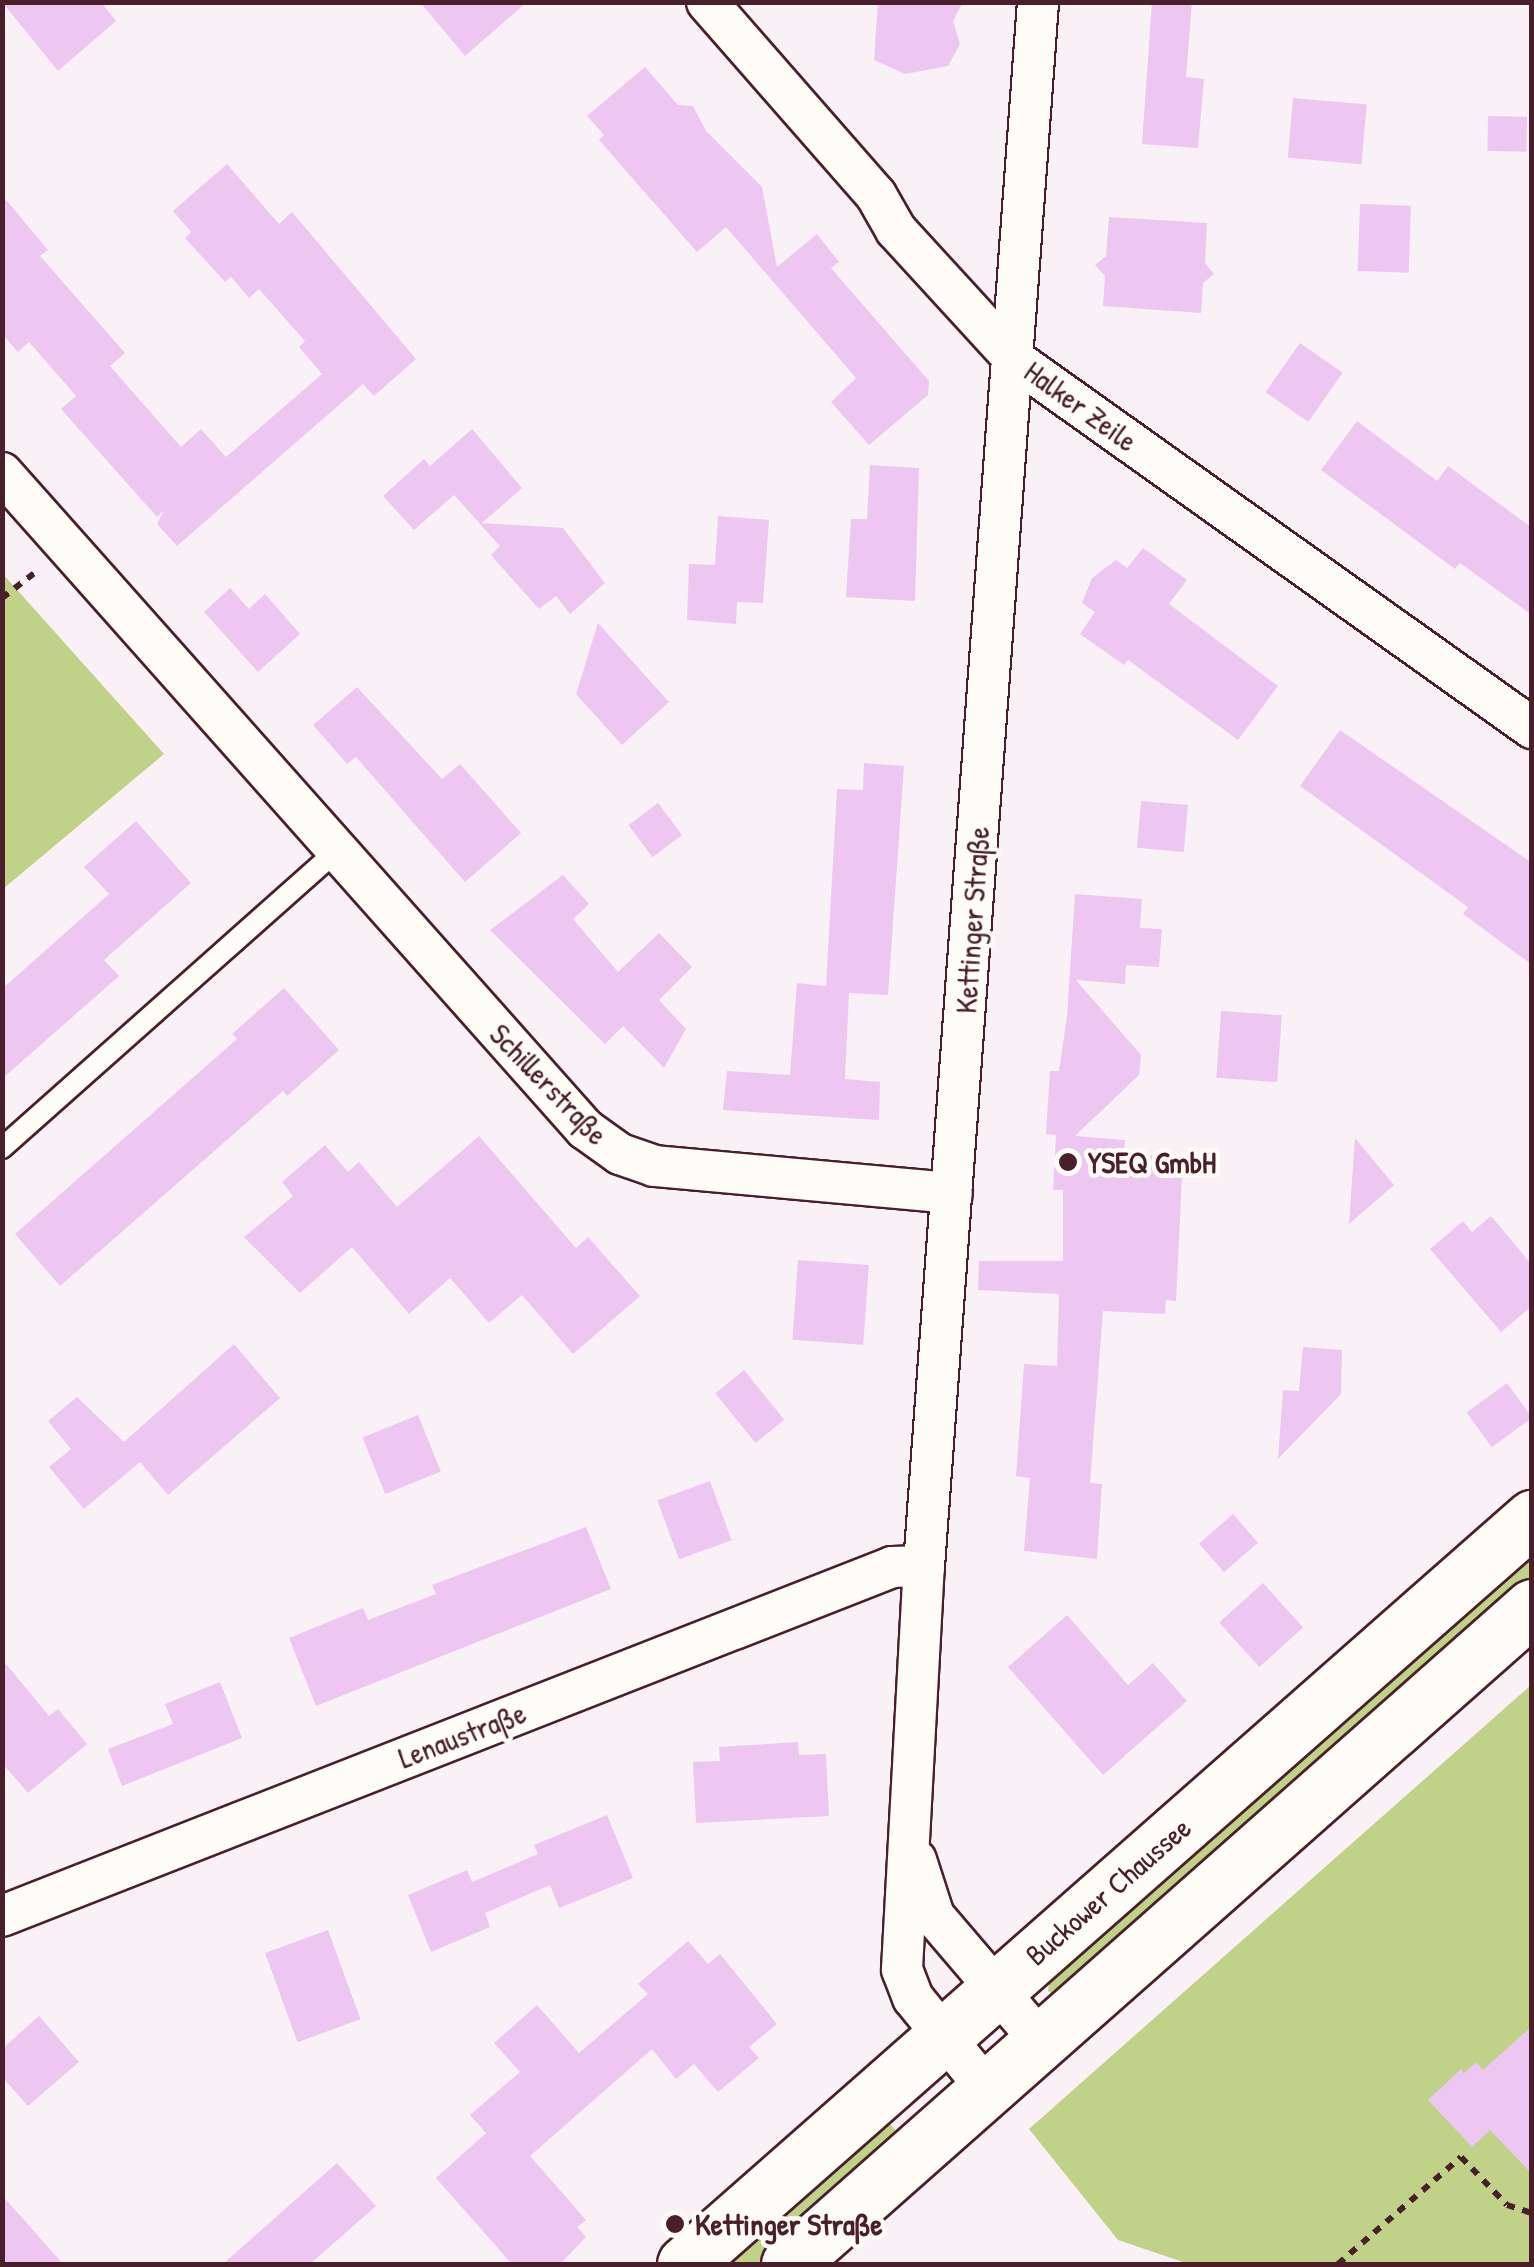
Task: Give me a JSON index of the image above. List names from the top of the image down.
{
  "streets": {
    "main road": ["Buckower Chaussee"],
    "street": [
      "Halker Zeile",
      "Kettinger Straße",
      "Schillerstraße",
      "Lenaustraße"
    ]
  },
  "crossings": [
    ["Halker Zeile", "Kettinger Straße"],
    ["Kettinger Straße", "Schillerstraße"],
    ["Kettinger Straße", "Lenaustraße"],
    ["Kettinger Straße", "Buckower Chaussee"]
  ],
  "places": ["YSEQ GmbH", "Kettinger Straße"]
}
